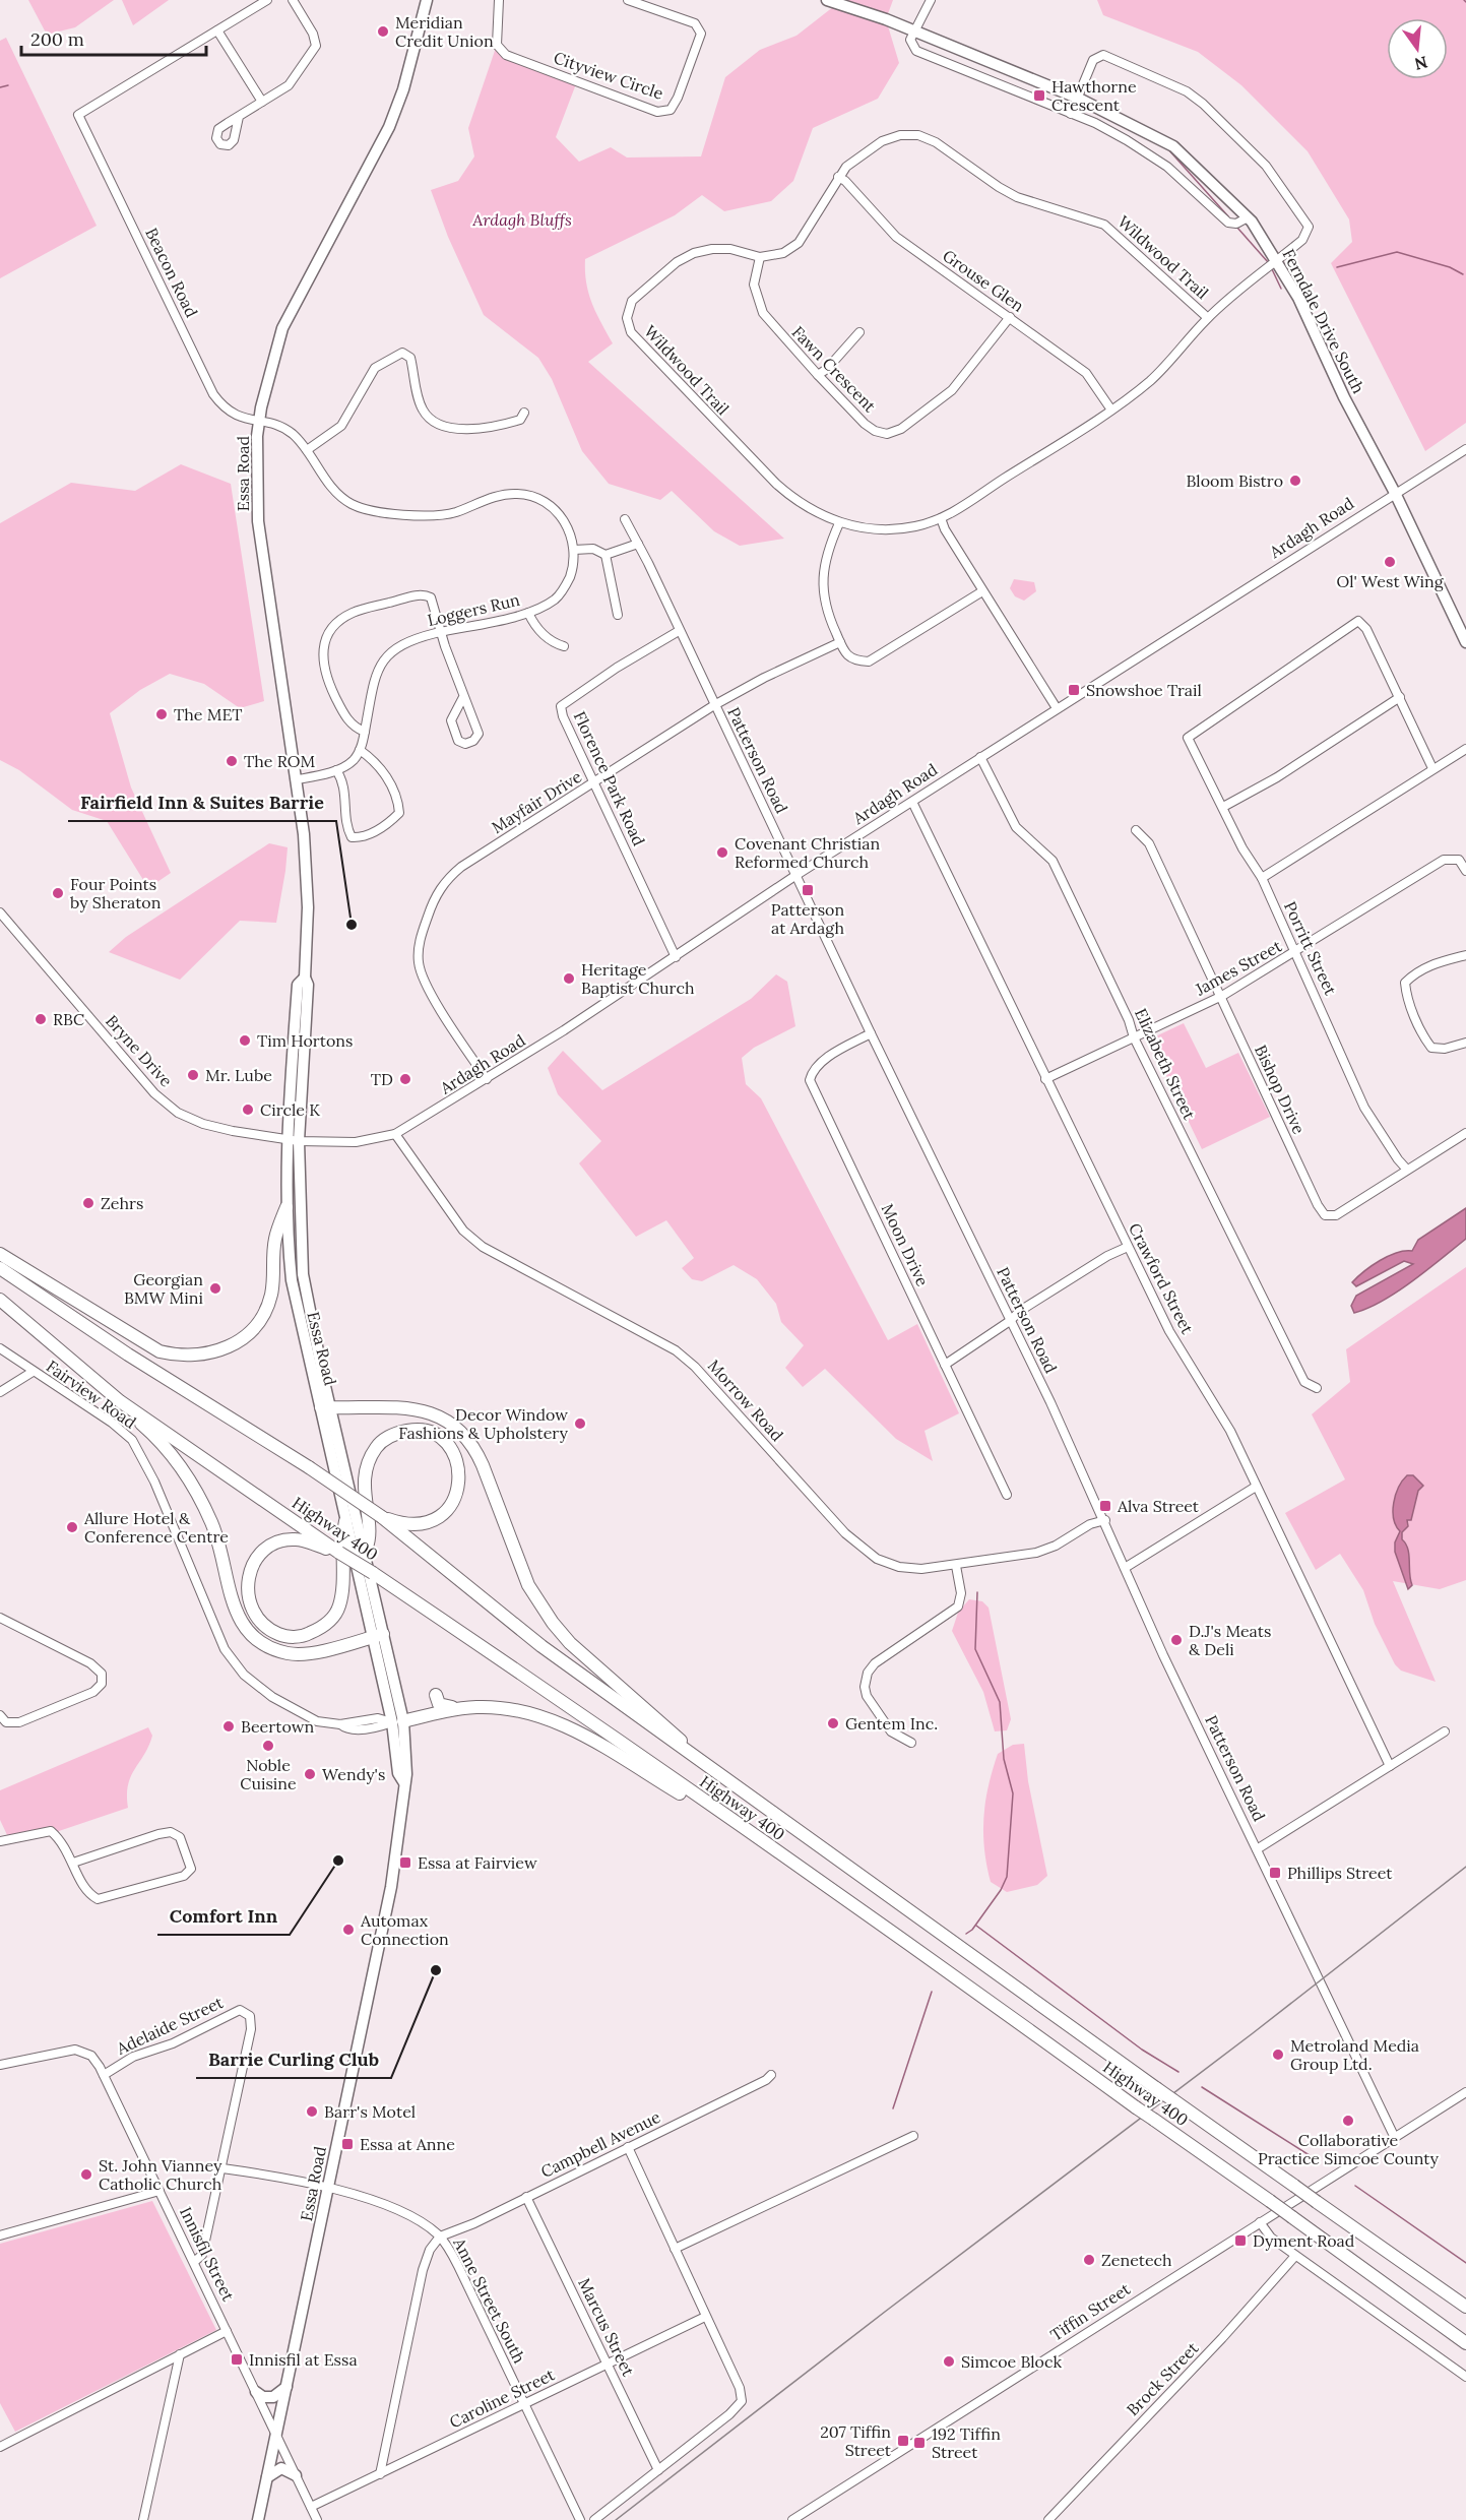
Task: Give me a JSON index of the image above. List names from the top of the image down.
{
  "streets": {
    "highway": ["Highway 400"],
    "main road": ["Ferndale Drive South", "Essa Road"],
    "street": [
      "Cityview Circle",
      "Wildwood Trail",
      "Beacon Road",
      "Grouse Glen",
      "Fawn Crescent",
      "Ardagh Road",
      "Loggers Run",
      "Patterson Road",
      "Florence Park Road",
      "Mayfair Drive",
      "Porritt Street",
      "James Street",
      "Bryne Drive",
      "Elizabeth Street",
      "Bishop Drive",
      "Moon Drive",
      "Crawford Street",
      "Fairview Road",
      "Morrow Road",
      "Adelaide Street",
      "Campbell Avenue",
      "Innisfil Street",
      "Anne Street South",
      "Tiffin Street",
      "Marcus Street",
      "Brock Street",
      "Caroline Street"
    ]
  },
  "crossings": [
    ["Wildwood Trail", "Grouse Glen"],
    ["Wildwood Trail", "Ferndale Drive South"],
    ["Wildwood Trail", "Fawn Crescent"],
    ["Beacon Road", "Essa Road"],
    ["Beacon Road", "Loggers Run"],
    ["Grouse Glen", "Fawn Crescent"],
    ["Ferndale Drive South", "Ardagh Road"],
    ["Essa Road", "Ardagh Road"],
    ["Essa Road", "Loggers Run"],
    ["Essa Road", "Bryne Drive"],
    ["Essa Road", "Fairview Road"],
    ["Essa Road", "Innisfil Street"],
    ["Essa Road", "Anne Street South"],
    ["Ardagh Road", "Patterson Road"],
    ["Ardagh Road", "Florence Park Road"],
    ["Ardagh Road", "Mayfair Drive"],
    ["Ardagh Road", "Bryne Drive"],
    ["Ardagh Road", "Elizabeth Street"],
    ["Ardagh Road", "Crawford Street"],
    ["Ardagh Road", "Morrow Road"],
    ["Patterson Road", "Florence Park Road"],
    ["Patterson Road", "Mayfair Drive"],
    ["Patterson Road", "Moon Drive"],
    ["Patterson Road", "Morrow Road"],
    ["Patterson Road", "Tiffin Street"],
    ["Florence Park Road", "Mayfair Drive"],
    ["Porritt Street", "James Street"],
    ["Porritt Street", "Bishop Drive"],
    ["James Street", "Elizabeth Street"],
    ["James Street", "Bishop Drive"],
    ["James Street", "Crawford Street"],
    ["Adelaide Street", "Innisfil Street"],
    ["Adelaide Street", "Anne Street South"],
    ["Campbell Avenue", "Anne Street South"],
    ["Campbell Avenue", "Marcus Street"],
    ["Innisfil Street", "Caroline Street"],
    ["Anne Street South", "Caroline Street"],
    ["Marcus Street", "Caroline Street"]
  ],
  "parks": ["Ardagh Bluffs"],
  "places": {
    "other": [
      "Meridian Credit Union",
      "Bloom Bistro",
      "Ol' West Wing",
      "The MET",
      "The ROM",
      "Covenant Christian Reformed Church",
      "Four Points by Sheraton",
      "Fairfield Inn & Suites Barrie",
      "Heritage Baptist Church",
      "RBC",
      "Tim Hortons",
      "Mr. Lube",
      "TD",
      "Circle K",
      "Zehrs",
      "Georgian BMW Mini",
      "Decor Window Fashions & Upholstery",
      "Allure Hotel & Conference Centre",
      "D.J's Meats & Deli",
      "Gentem Inc.",
      "Beertown",
      "Noble Cuisine",
      "Wendy's",
      "Comfort Inn",
      "Automax Connection",
      "Barrie Curling Club",
      "Metroland Media Group Ltd.",
      "Barr's Motel",
      "Collaborative Practice Simcoe County",
      "St. John Vianney Catholic Church",
      "Zenetech",
      "Simcoe Block"
    ],
    "transit": [
      "Hawthorne Crescent",
      "Snowshoe Trail",
      "Patterson at Ardagh",
      "Alva Street",
      "Essa at Fairview",
      "Phillips Street",
      "Essa at Anne",
      "Dyment Road",
      "Innisfil at Essa",
      "207 Tiffin Street",
      "192 Tiffin Street"
    ]
  },
  "scale_bar": "200 m",
  "north": "bottom"
}
